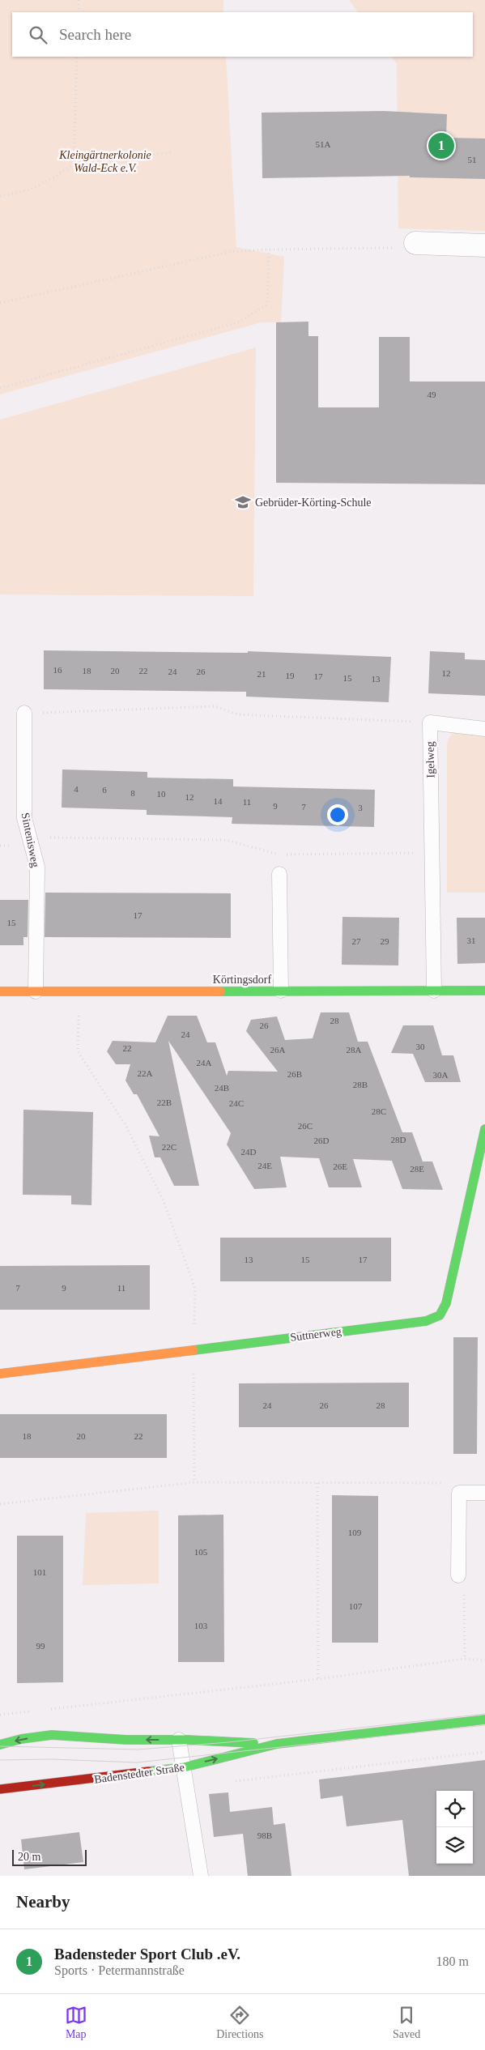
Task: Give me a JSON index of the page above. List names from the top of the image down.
{
  "streets": {
    "street": ["Körtingsdorf", "Suttnerweg", "Badenstedter Straße"],
    "lane": ["Igelweg", "Sintenisweg"]
  },
  "crossings": [
    ["Igelweg", "Körtingsdorf"],
    ["Sintenisweg", "Körtingsdorf"]
  ],
  "parks": ["Kleingärtnerkolonie Wald-Eck e.V."],
  "places": {
    "school or university": ["Gebrüder-Körting-Schule"]
  },
  "house_numbers": [
    "51A",
    "51",
    "49",
    "16",
    "18",
    "20",
    "22",
    "24",
    "26",
    "12",
    "21",
    "19",
    "17",
    "15",
    "13",
    "4",
    "6",
    "8",
    "10",
    "12",
    "14",
    "11",
    "9",
    "7",
    "3",
    "17",
    "15",
    "31",
    "27",
    "29",
    "28",
    "26",
    "24",
    "30",
    "22",
    "26A",
    "28A",
    "24A",
    "22A",
    "26B",
    "30A",
    "28B",
    "24B",
    "22B",
    "24C",
    "28C",
    "26C",
    "28D",
    "26D",
    "22C",
    "24D",
    "24E",
    "26E",
    "28E",
    "13",
    "15",
    "17",
    "7",
    "9",
    "11",
    "24",
    "26",
    "28",
    "18",
    "20",
    "22",
    "109",
    "105",
    "101",
    "107",
    "103",
    "99",
    "98B"
  ],
  "scale_bar": "20 m",
  "page": {
    "search": "Search here",
    "pins": "1",
    "scale": "20 m",
    "heading": "Nearby",
    "list": [
      {
        "mark": "1",
        "name": "Badensteder Sport Club .eV.",
        "note": "Sports · Petermannstraße",
        "value": "180 m"
      }
    ],
    "nav": ["Map", "Directions", "Saved"]
  }
}
